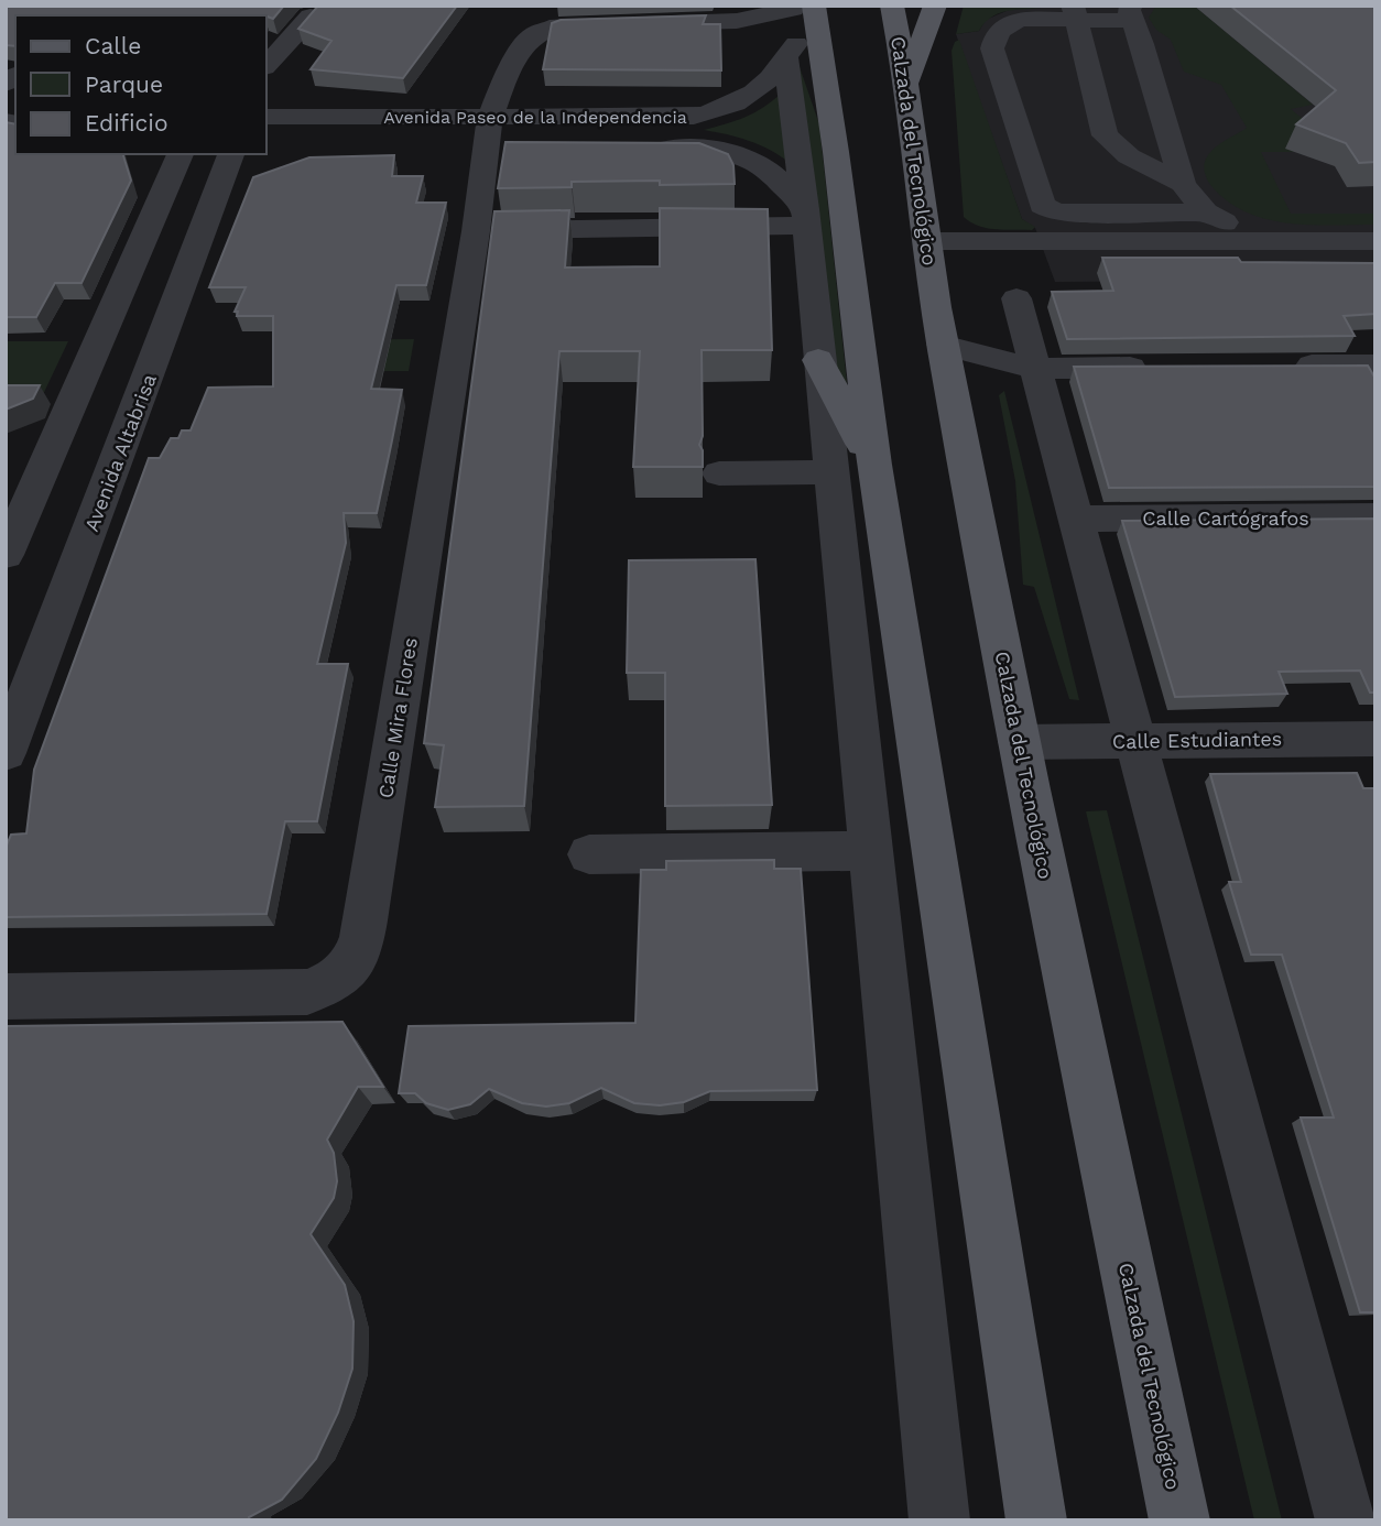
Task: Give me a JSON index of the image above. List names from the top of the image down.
{
  "streets": {
    "main road": ["Calzada del Tecnológico"],
    "street": [
      "Avenida Paseo de la Independencia",
      "Avenida Altabrisa",
      "Calle Cartógrafos",
      "Calle Mira Flores",
      "Calle Estudiantes"
    ]
  },
  "crossings": [
    ["Avenida Paseo de la Independencia", "Calle Mira Flores"],
    ["Calzada del Tecnológico", "Calle Estudiantes"]
  ],
  "legend": ["Calle", "Parque", "Edificio"]
}
